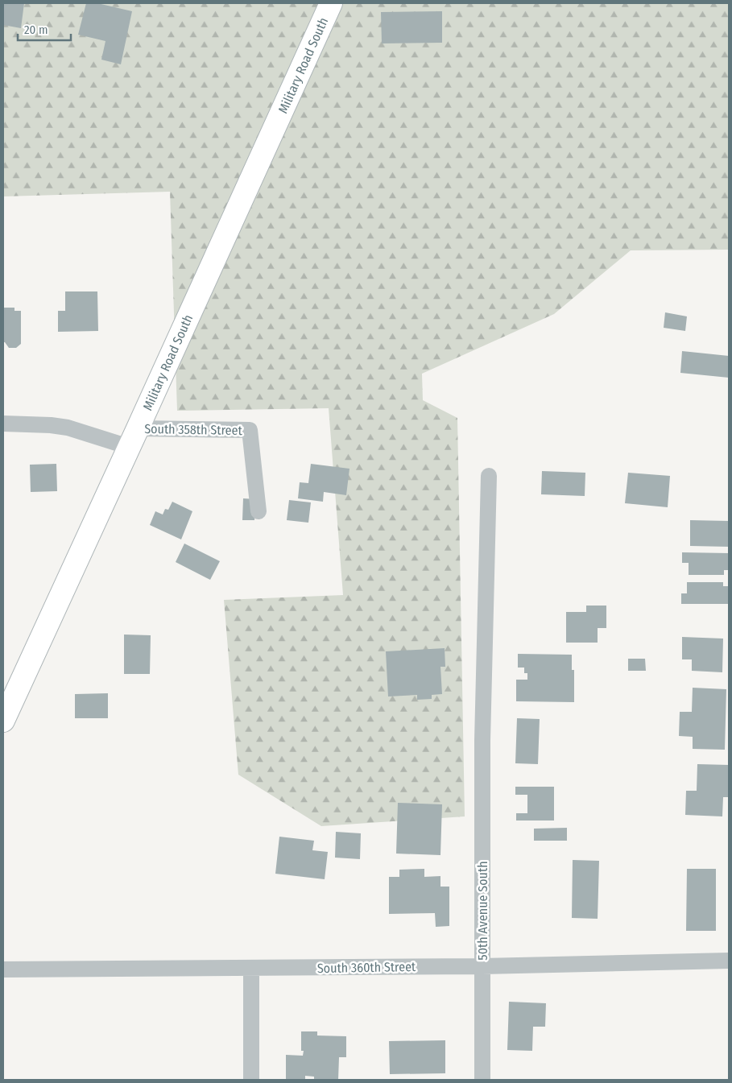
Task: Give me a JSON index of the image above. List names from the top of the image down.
{
  "streets": {
    "main road": ["Military Road South"],
    "street": ["South 358th Street", "50th Avenue South", "South 360th Street"]
  },
  "crossings": [
    ["Military Road South", "South 358th Street"],
    ["50th Avenue South", "South 360th Street"]
  ],
  "scale_bar": "20 m"
}
